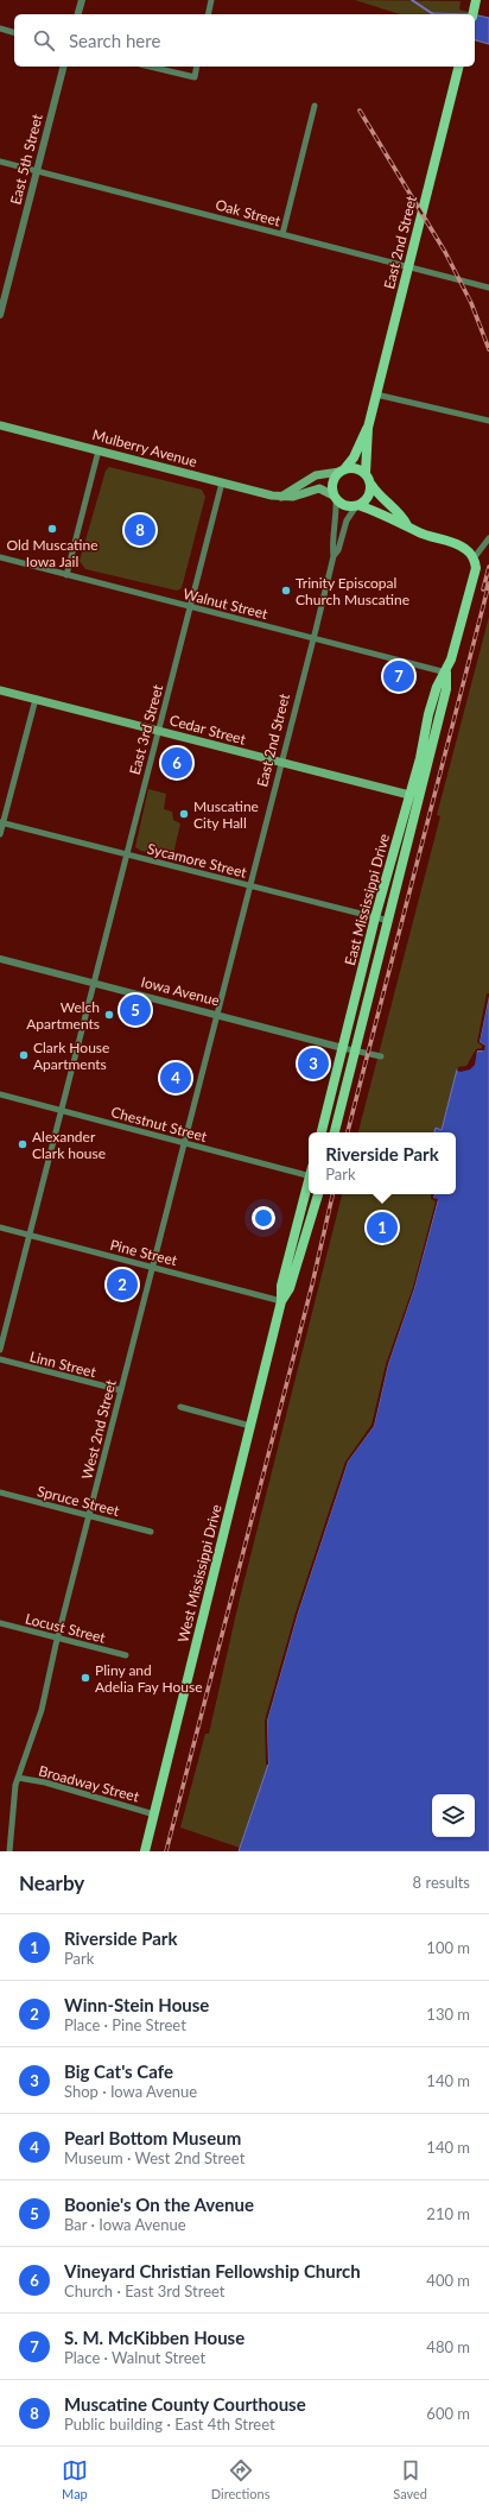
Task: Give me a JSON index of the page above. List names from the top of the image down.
{
  "streets": {
    "main road": [
      "East 2nd Street",
      "Mulberry Avenue",
      "Cedar Street",
      "East Mississippi Drive",
      "West Mississippi Drive"
    ],
    "street": [
      "East 5th Street",
      "Oak Street",
      "Walnut Street",
      "East 3rd Street",
      "Sycamore Street",
      "Iowa Avenue",
      "Chestnut Street",
      "Pine Street",
      "Linn Street",
      "West 2nd Street",
      "Spruce Street",
      "Locust Street",
      "Broadway Street"
    ]
  },
  "crossings": [
    ["East 5th Street", "Oak Street"],
    ["Oak Street", "East 2nd Street"],
    ["East 2nd Street", "Mulberry Avenue"],
    ["East 2nd Street", "Walnut Street"],
    ["East 2nd Street", "Cedar Street"],
    ["East 2nd Street", "Sycamore Street"],
    ["East 2nd Street", "Iowa Avenue"],
    ["East 2nd Street", "West 2nd Street"],
    ["Mulberry Avenue", "East 3rd Street"],
    ["Walnut Street", "East 3rd Street"],
    ["Walnut Street", "East Mississippi Drive"],
    ["East 3rd Street", "Cedar Street"],
    ["East 3rd Street", "Sycamore Street"],
    ["East 3rd Street", "Iowa Avenue"],
    ["East 3rd Street", "Chestnut Street"],
    ["East 3rd Street", "Pine Street"],
    ["Cedar Street", "East Mississippi Drive"],
    ["Sycamore Street", "East Mississippi Drive"],
    ["East Mississippi Drive", "Iowa Avenue"],
    ["Iowa Avenue", "West 2nd Street"],
    ["Chestnut Street", "West 2nd Street"],
    ["Pine Street", "West 2nd Street"],
    ["Pine Street", "West Mississippi Drive"],
    ["Linn Street", "West 2nd Street"],
    ["West 2nd Street", "Spruce Street"],
    ["West 2nd Street", "Locust Street"],
    ["West 2nd Street", "Broadway Street"],
    ["West Mississippi Drive", "Broadway Street"]
  ],
  "places": [
    "Old Muscatine Iowa Jail",
    "Trinity Episcopal Church Muscatine",
    "Muscatine City Hall",
    "Welch Apartments",
    "Clark House Apartments",
    "Alexander Clark house",
    "Pliny and Adelia Fay House"
  ],
  "page": {
    "search": "Search here",
    "pins": [
      "8",
      "7",
      "6",
      "5",
      "3",
      "4",
      "1",
      "2"
    ],
    "popup": ["Riverside Park", "Park"],
    "heading": ["Nearby", "8 results"],
    "list": [
      {
        "mark": "1",
        "name": "Riverside Park",
        "note": "Park",
        "value": "100 m"
      },
      {
        "mark": "2",
        "name": "Winn-Stein House",
        "note": "Place · Pine Street",
        "value": "130 m"
      },
      {
        "mark": "3",
        "name": "Big Cat's Cafe",
        "note": "Shop · Iowa Avenue",
        "value": "140 m"
      },
      {
        "mark": "4",
        "name": "Pearl Bottom Museum",
        "note": "Museum · West 2nd Street",
        "value": "140 m"
      },
      {
        "mark": "5",
        "name": "Boonie's On the Avenue",
        "note": "Bar · Iowa Avenue",
        "value": "210 m"
      },
      {
        "mark": "6",
        "name": "Vineyard Christian Fellowship Church",
        "note": "Church · East 3rd Street",
        "value": "400 m"
      },
      {
        "mark": "7",
        "name": "S. M. McKibben House",
        "note": "Place · Walnut Street",
        "value": "480 m"
      },
      {
        "mark": "8",
        "name": "Muscatine County Courthouse",
        "note": "Public building · East 4th Street",
        "value": "600 m"
      }
    ],
    "nav": ["Map", "Directions", "Saved"]
  }
}
